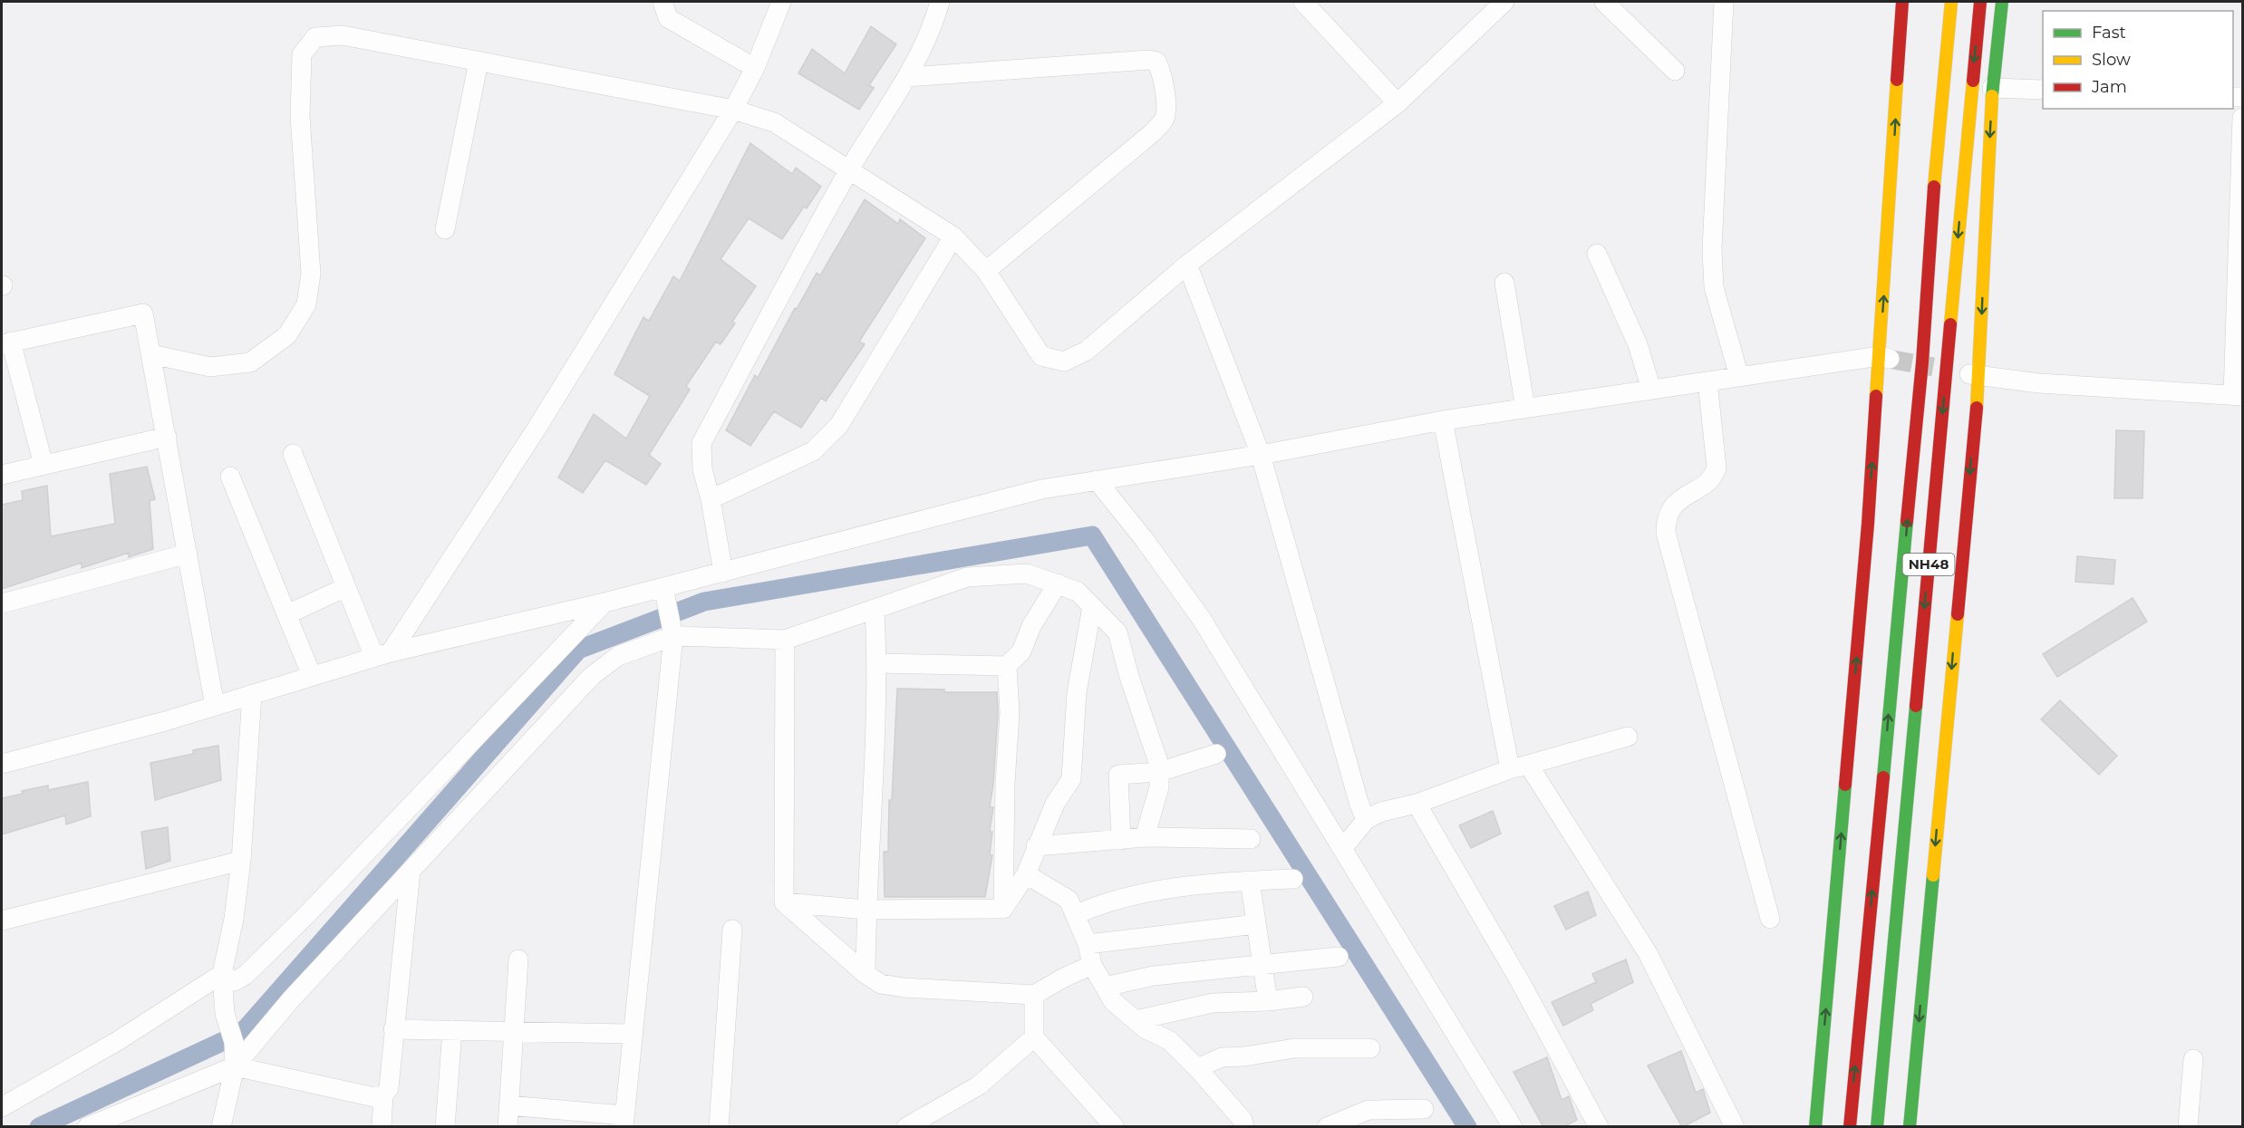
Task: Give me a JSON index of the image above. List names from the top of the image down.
{
  "streets": {
    "highway": ["NH48"]
  },
  "legend": ["Fast", "Slow", "Jam"]
}
